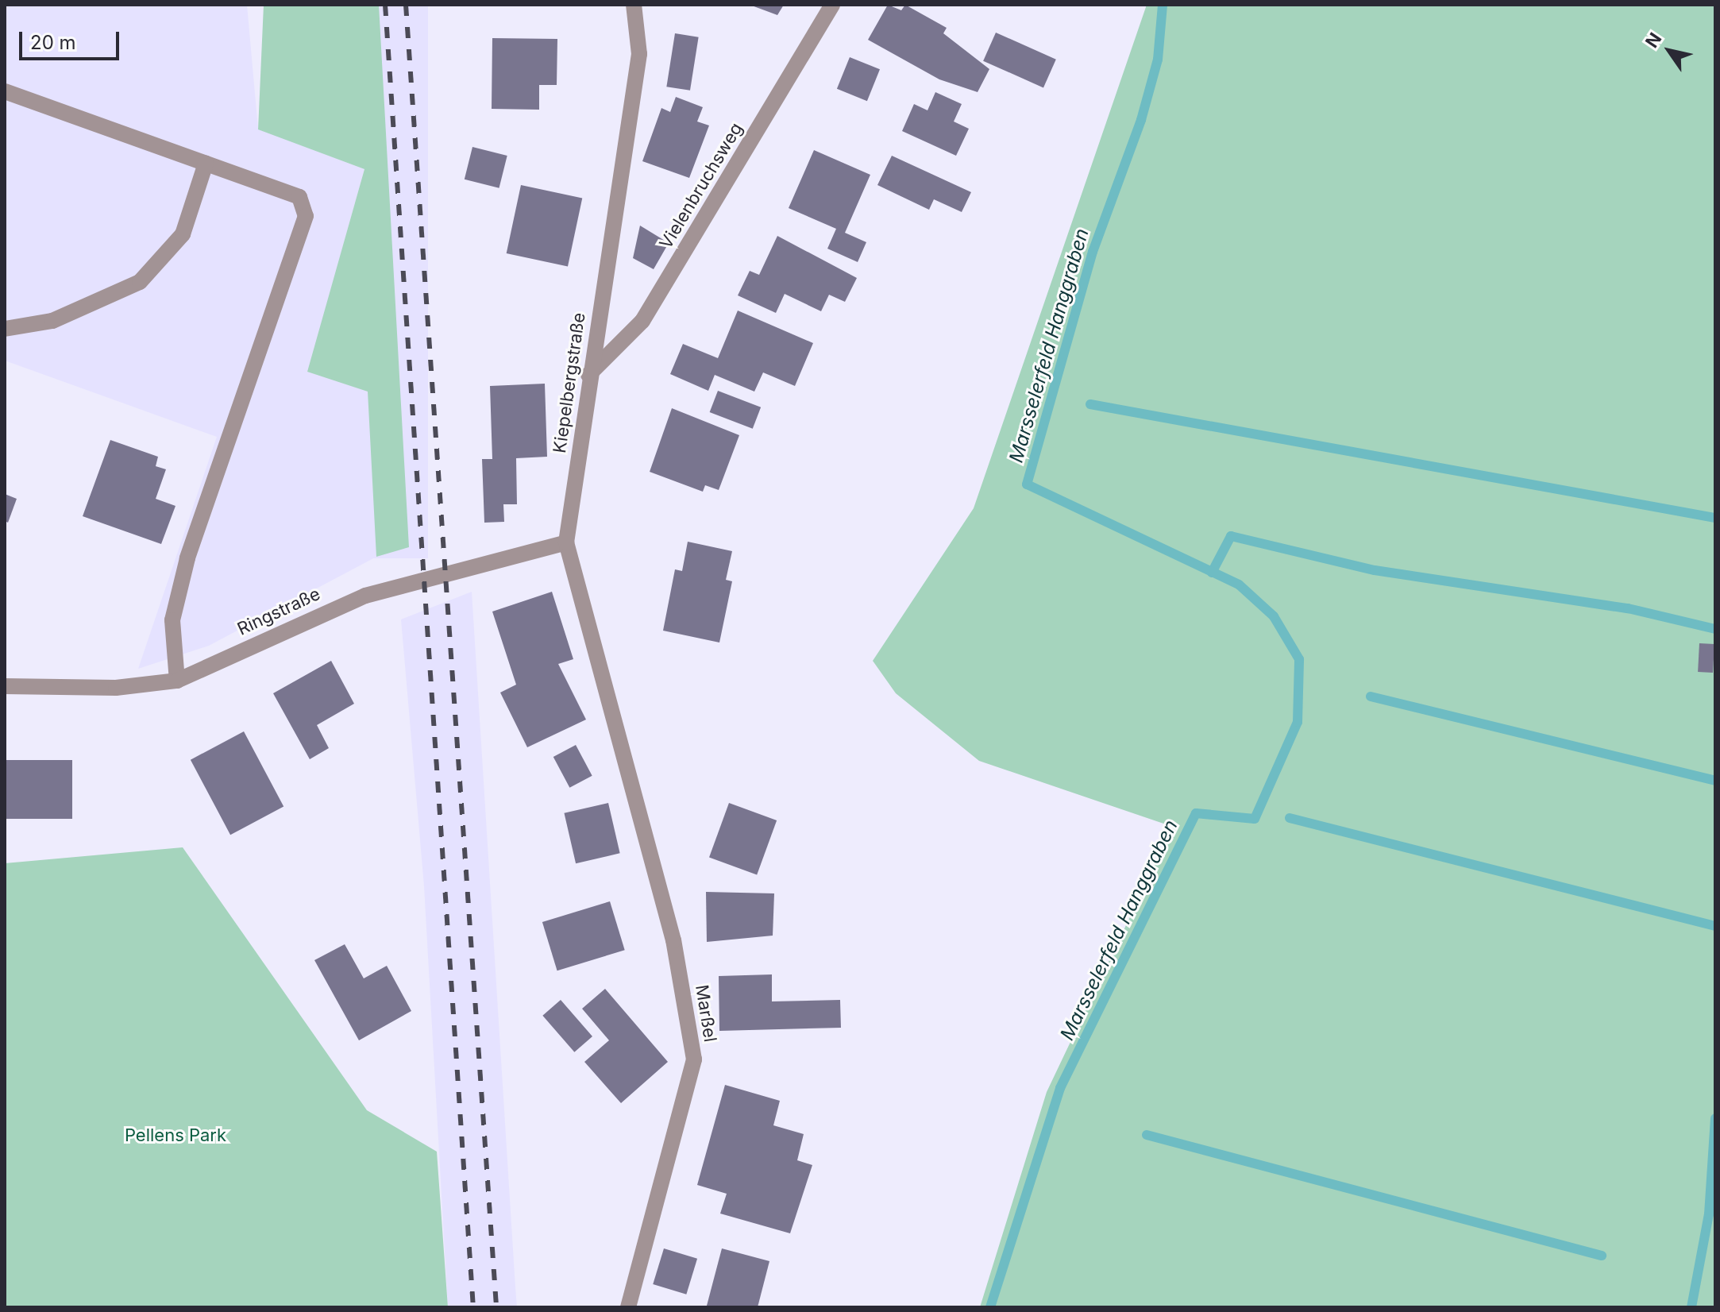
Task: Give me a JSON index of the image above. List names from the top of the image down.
{
  "streets": {
    "street": [
      "Vielenbruchsweg",
      "Kiepelbergstraße",
      "Ringstraße",
      "Marßel"
    ]
  },
  "crossings": [
    ["Vielenbruchsweg", "Kiepelbergstraße"],
    ["Kiepelbergstraße", "Ringstraße"],
    ["Kiepelbergstraße", "Marßel"]
  ],
  "water": ["Marsselerfeld Hanggraben"],
  "parks": ["Pellens Park"],
  "scale_bar": "20 m",
  "north": "top left"
}
